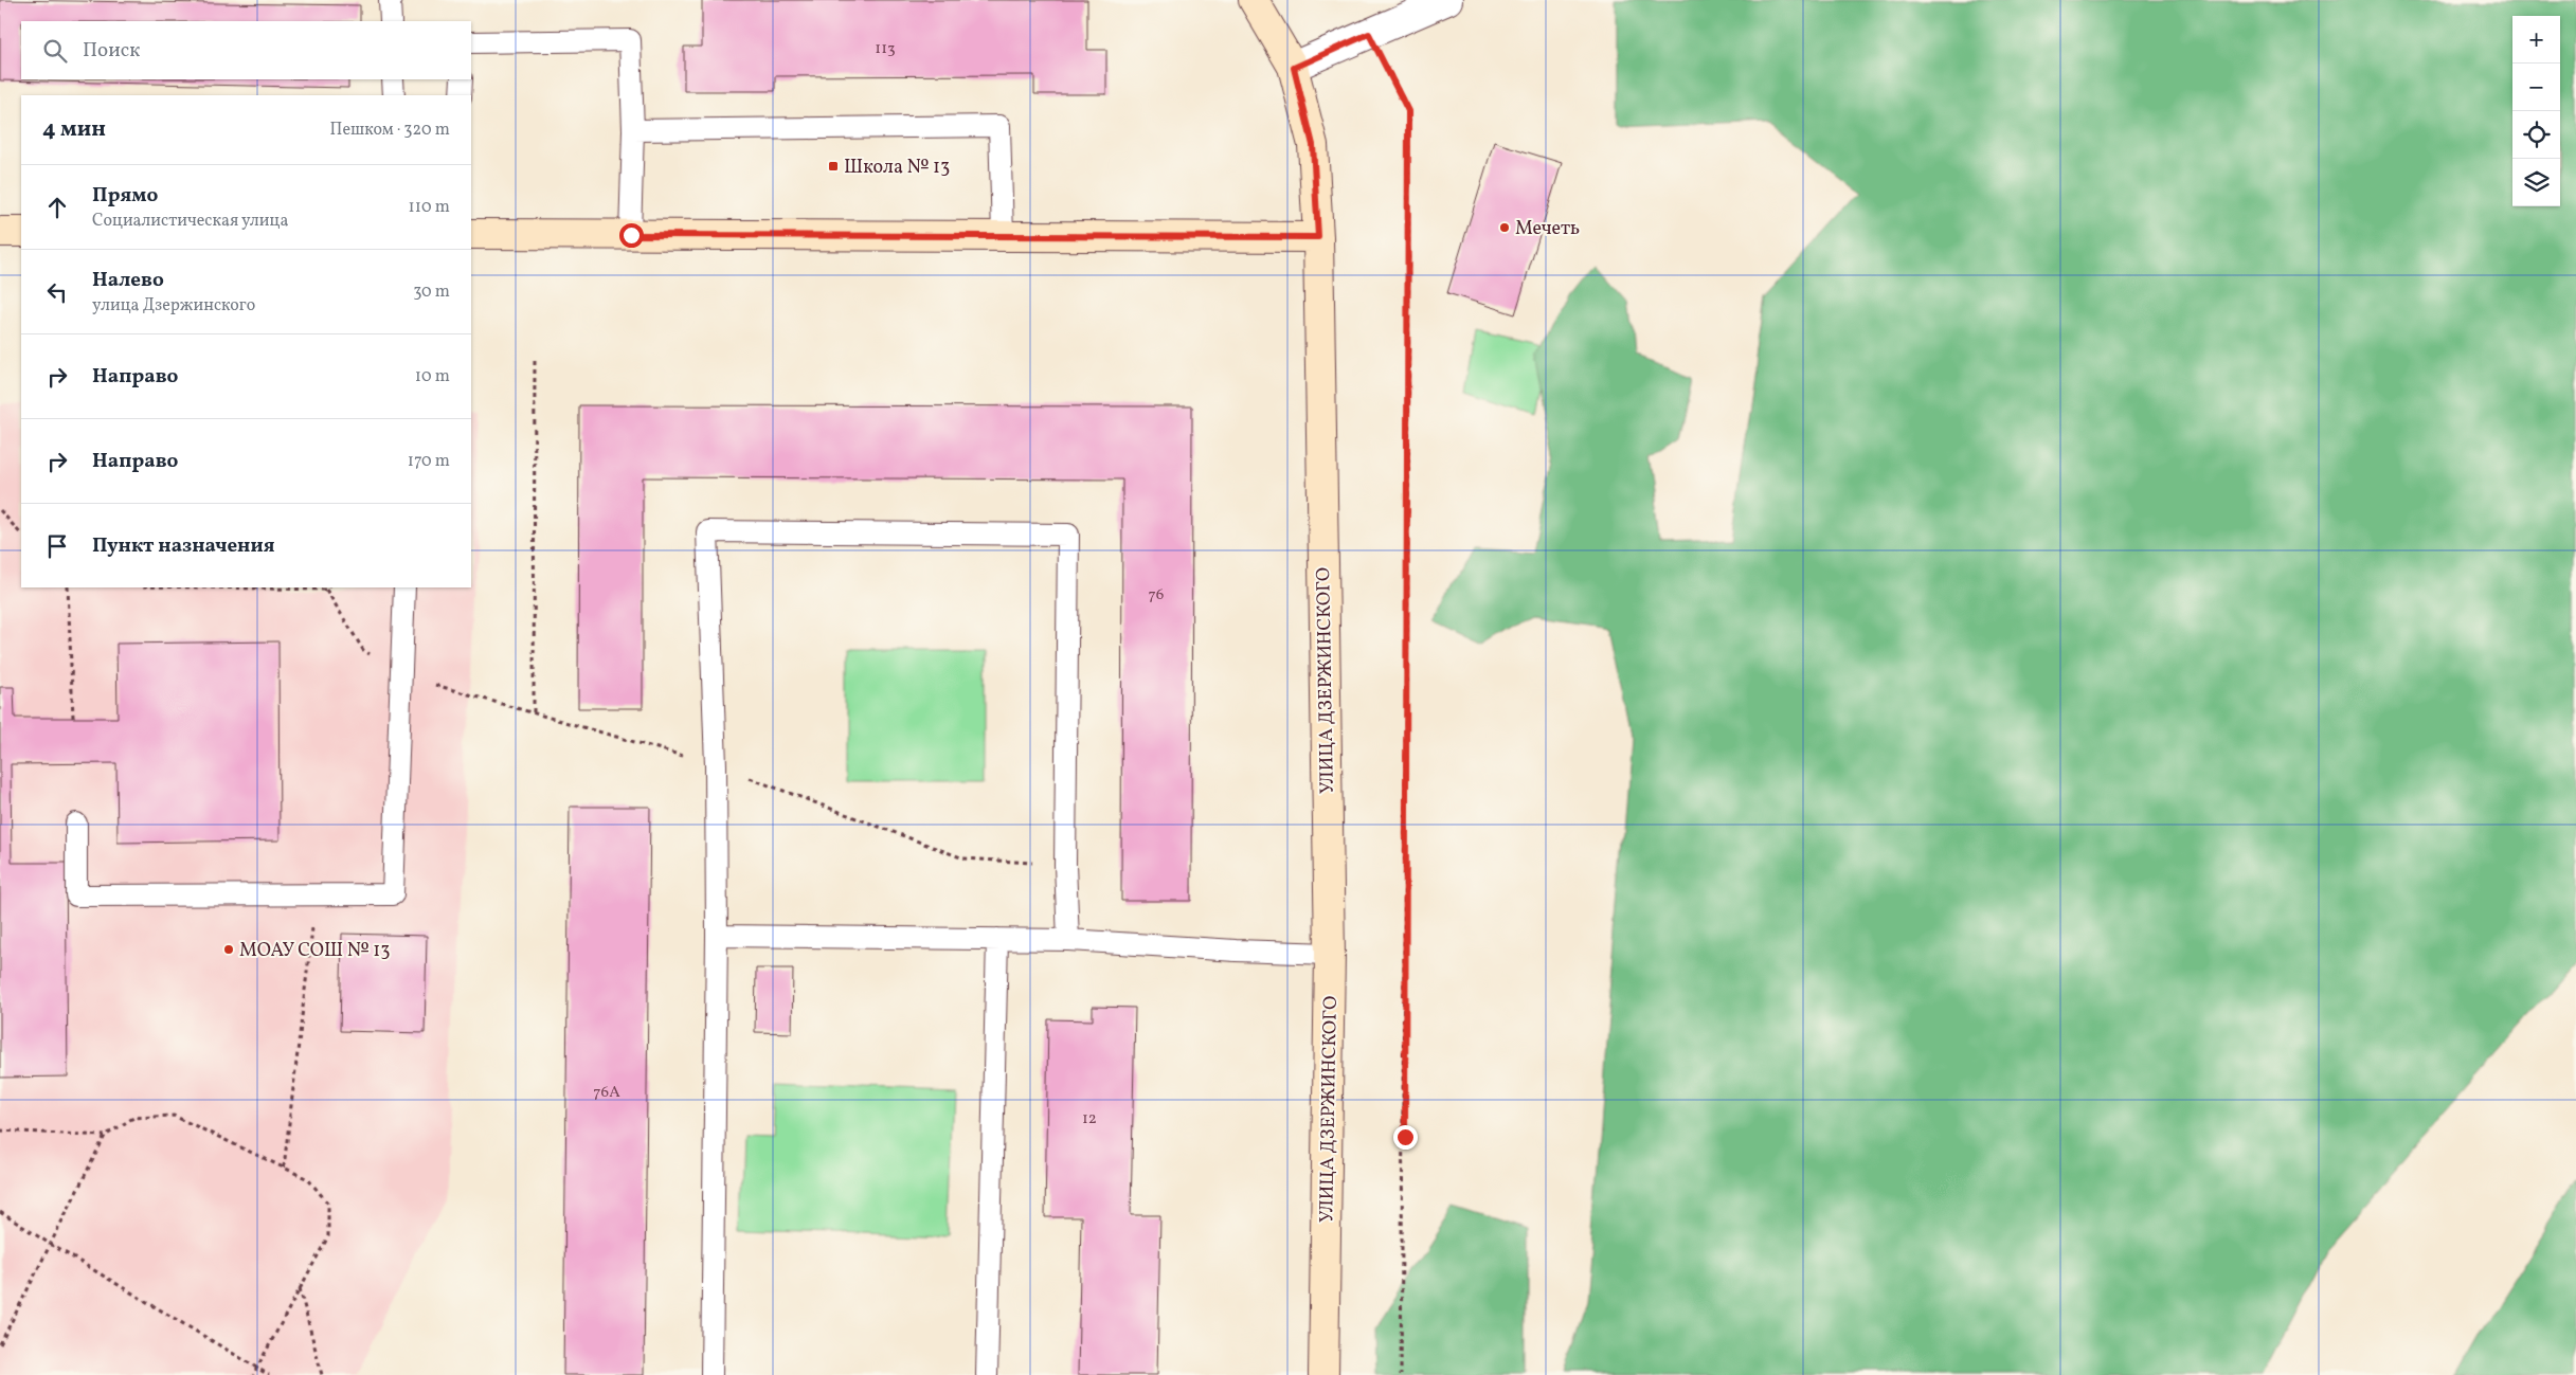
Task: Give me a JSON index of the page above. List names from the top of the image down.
{
  "streets": {
    "main road": ["УЛИЦА ДЗЕРЖИНСКОГО"]
  },
  "places": {
    "transit": ["Школа № 13"],
    "other": ["Мечеть", "МОАУ СОШ № 13"]
  },
  "house_numbers": [
    "113",
    "76",
    "76А",
    "12"
  ],
  "page": {
    "map_buttons": ["+", "−"],
    "search": "Поиск",
    "heading": ["4 мин", "Пешком · 320 m"],
    "list": [
      ["Прямо", "Социалистическая улица", "110 m"],
      ["Налево", "улица Дзержинского", "30 m"],
      ["Направо", "10 m"],
      ["Направо", "170 m"],
      "Пункт назначения"
    ]
  }
}
